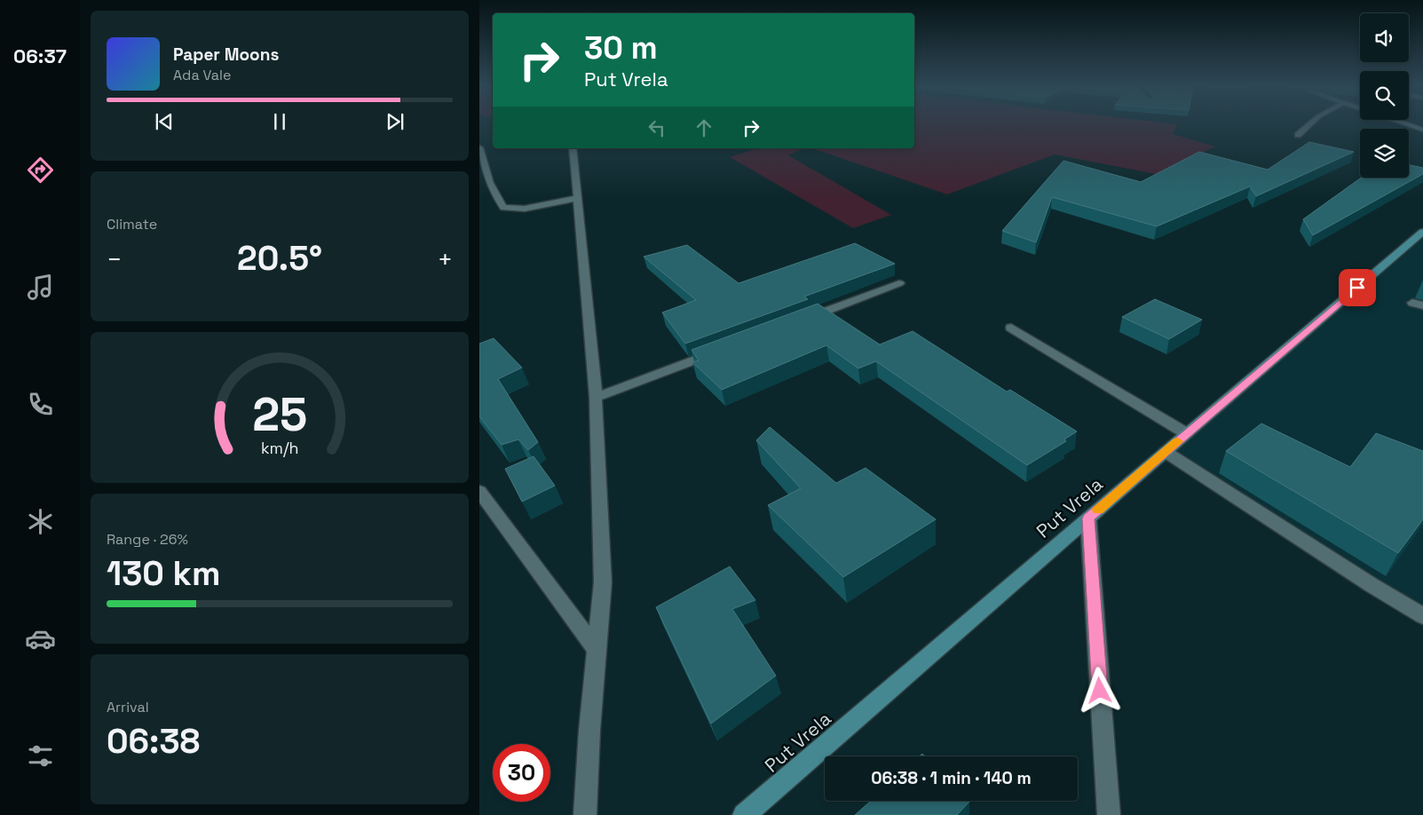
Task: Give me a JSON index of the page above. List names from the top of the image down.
{
  "streets": {
    "main road": ["Put Vrela"]
  },
  "page": {
    "tabs": "06:37",
    "turn": ["30 m", "Put Vrela"],
    "song": ["Paper Moons", "Ada Vale"],
    "tile": [
      "Climate",
      ["Range · 26%", "130 km"],
      ["Arrival", "06:38"]
    ],
    "heat": ["−", "20.5°", "+"],
    "limit": "30",
    "trip": "06:38 · 1 min · 140 m",
    "gauge": ["25", "km/h"]
  }
}
